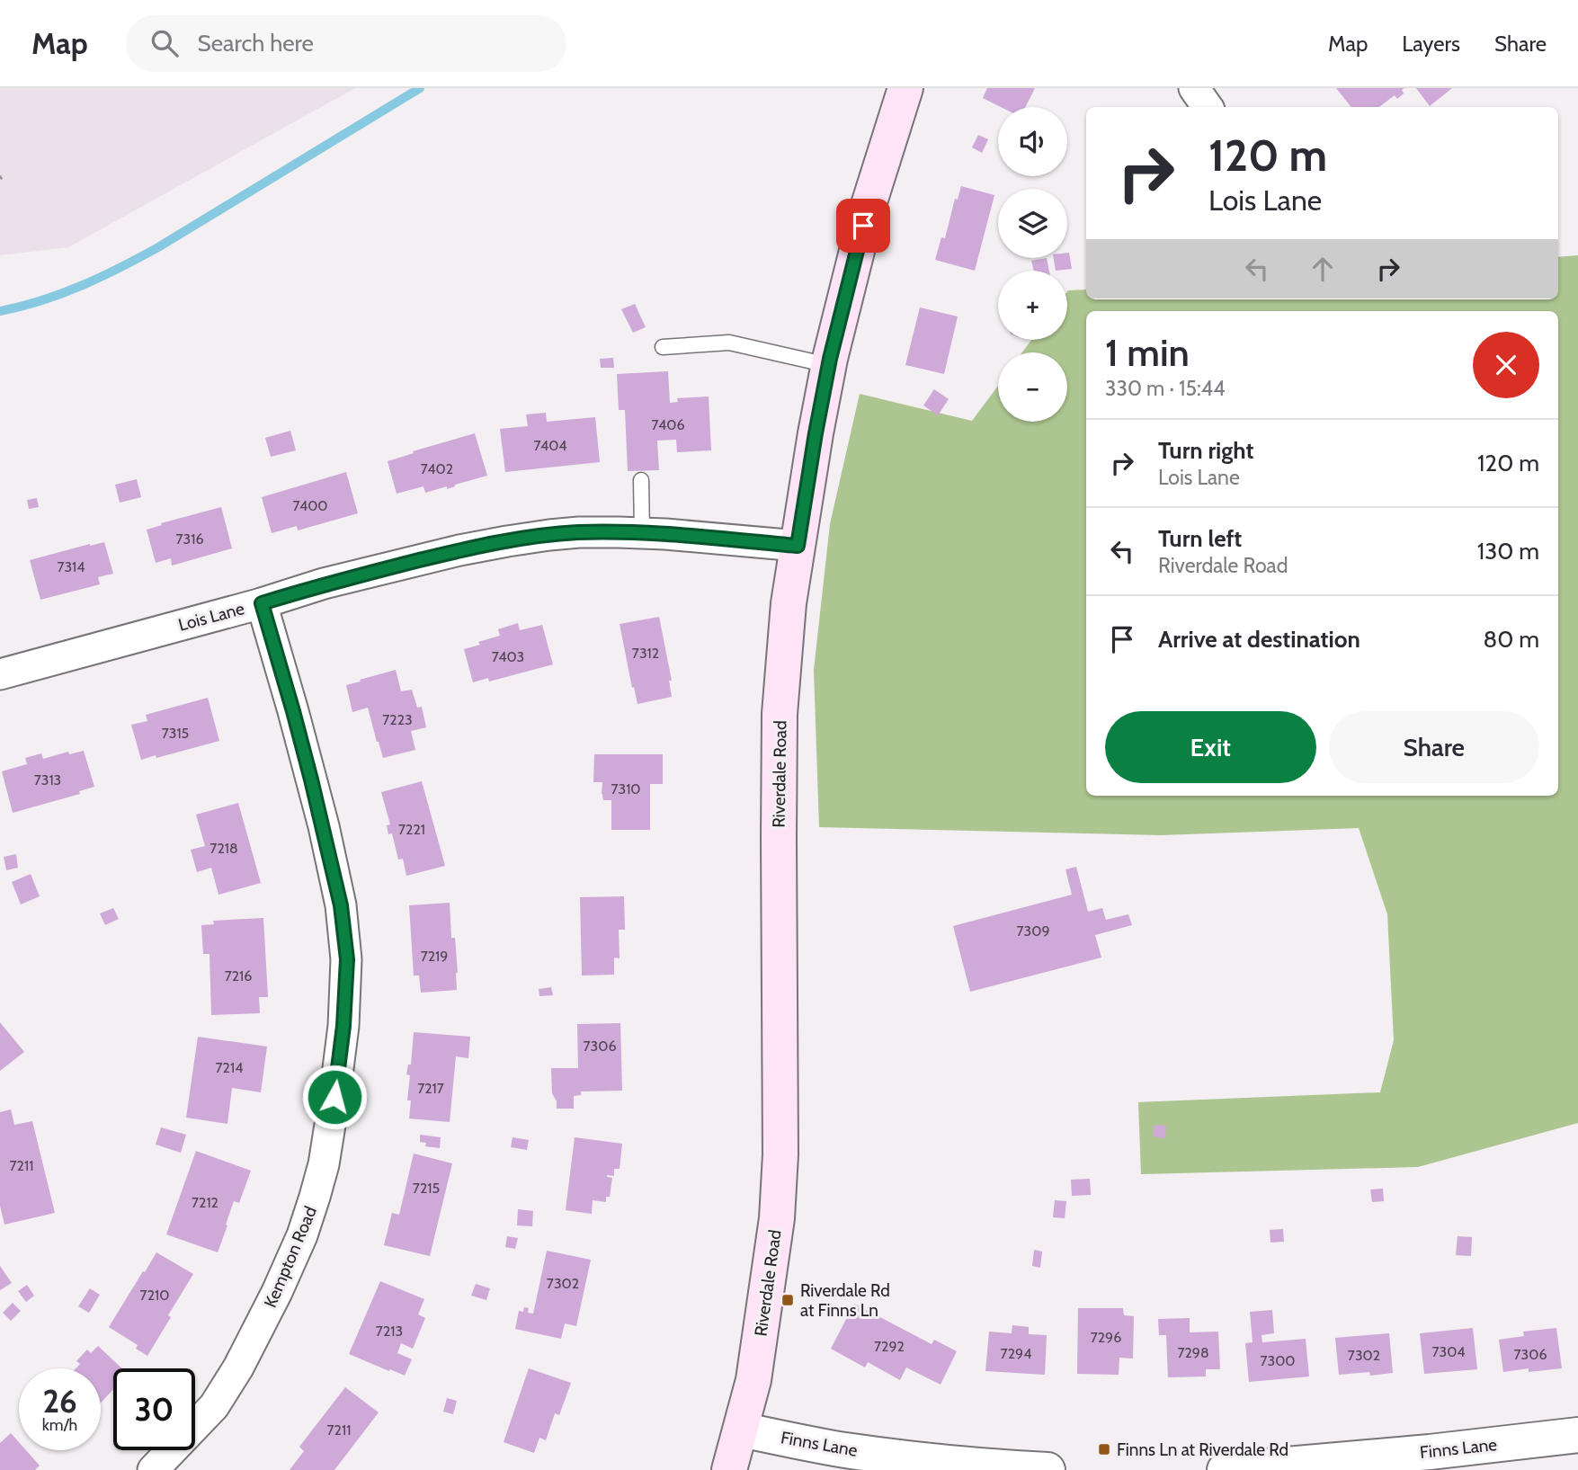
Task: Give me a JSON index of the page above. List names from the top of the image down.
{
  "streets": {
    "main road": ["Riverdale Road"],
    "street": ["Lois Lane", "Kempton Road", "Finns Lane"]
  },
  "crossings": [
    ["Lois Lane", "Riverdale Road"],
    ["Lois Lane", "Kempton Road"],
    ["Riverdale Road", "Finns Lane"]
  ],
  "places": {
    "transit": ["Riverdale Rd at Finns Ln", "Finns Ln at Riverdale Rd"]
  },
  "house_numbers": [
    "7406",
    "7404",
    "7402",
    "7400",
    "7316",
    "7314",
    "7312",
    "7403",
    "7223",
    "7315",
    "7313",
    "7310",
    "7221",
    "7218",
    "7309",
    "7219",
    "7216",
    "7306",
    "7214",
    "7217",
    "7211",
    "7215",
    "7212",
    "7302",
    "7210",
    "7213",
    "7296",
    "7292",
    "7304",
    "7298",
    "7294",
    "7306",
    "7302",
    "7300",
    "7211"
  ],
  "page": {
    "header": "Map",
    "search": "Search here",
    "nav": ["Map", "Layers", "Share"],
    "map_buttons": ["+", "−"],
    "turn": ["120 m", "Lois Lane"],
    "heading": ["1 min", "330 m · 15:44"],
    "list": [
      {
        "name": "Turn right",
        "note": "Lois Lane",
        "value": "120 m"
      },
      {
        "name": "Turn left",
        "note": "Riverdale Road",
        "value": "130 m"
      },
      {
        "name": "Arrive at destination",
        "value": "80 m"
      }
    ],
    "buttons": ["Exit", "Share"],
    "speed": "26 km/h",
    "limit": "30"
  }
}
